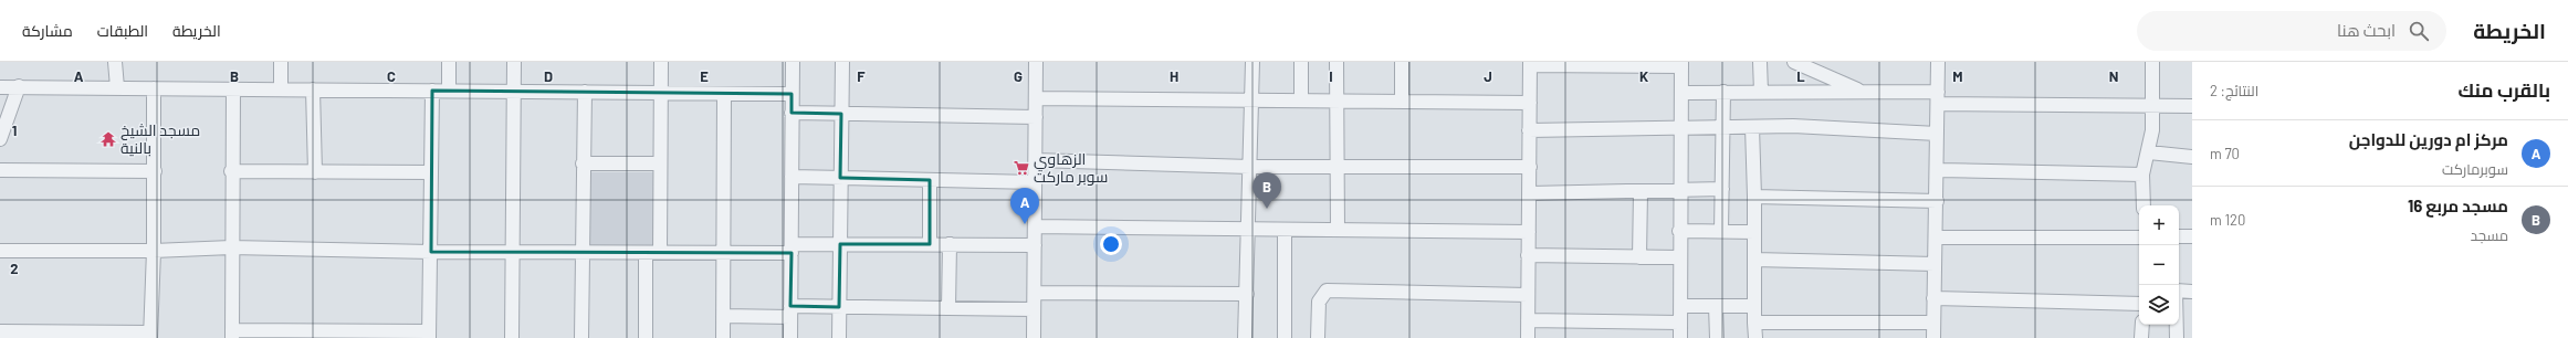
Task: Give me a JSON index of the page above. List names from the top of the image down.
{
  "places": {
    "temple": ["مسجد الشيخ بالنية"],
    "supermarket": ["الزهاوي سوبر ماركت"]
  },
  "page": {
    "header": "الخريطة",
    "search": "ابحث هنا",
    "nav": ["الخريطة", "الطبقات", "مشاركة"],
    "heading": ["بالقرب منك", "النتائج: 2"],
    "list": [
      {
        "mark": "A",
        "name": "مركز ام دورين للدواجن",
        "note": "سوبرماركت",
        "value": "70 m"
      },
      {
        "mark": "B",
        "name": "مسجد مربع 16",
        "note": "مسجد",
        "value": "120 m"
      }
    ],
    "pins": ["B", "A"],
    "map_buttons": ["+", "−"]
  },
  "grid": {
    "columns": [
      "A",
      "B",
      "C",
      "D",
      "E",
      "F",
      "G",
      "H",
      "I",
      "J",
      "K",
      "L",
      "M",
      "N"
    ],
    "rows": ["1", "2"]
  }
}
